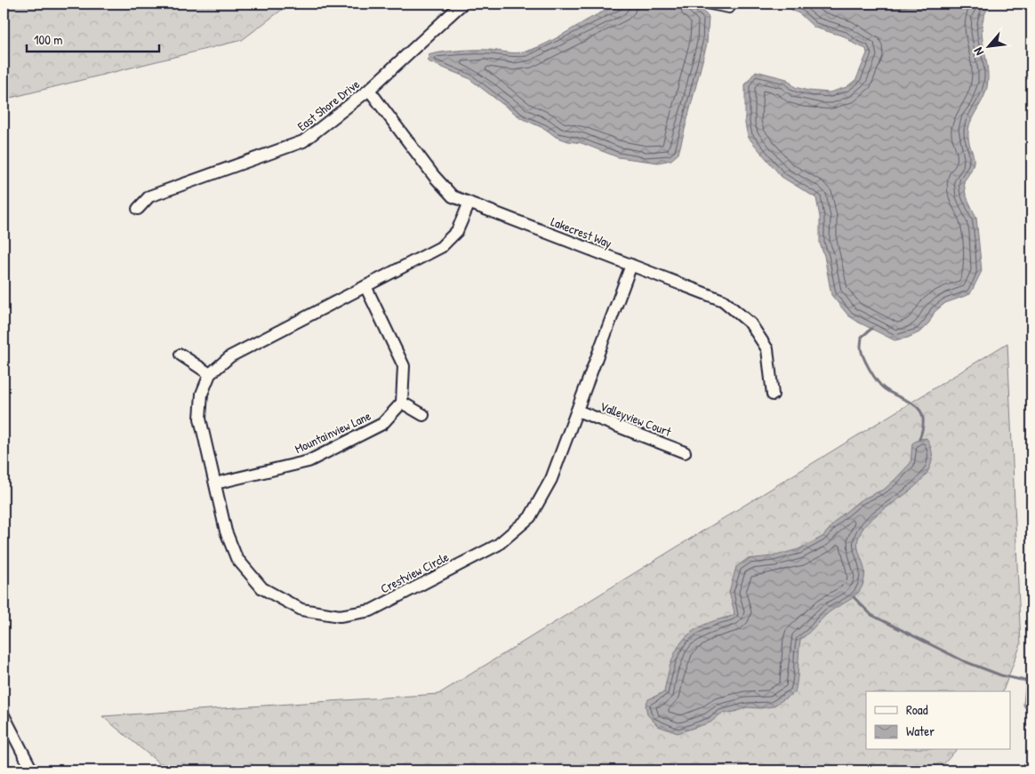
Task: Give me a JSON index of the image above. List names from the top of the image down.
{
  "streets": {
    "street": [
      "East Shore Drive",
      "Lakecrest Way",
      "Valleyview Court",
      "Mountainview Lane",
      "Crestview Circle"
    ]
  },
  "crossings": [
    ["East Shore Drive", "Lakecrest Way"],
    ["Lakecrest Way", "Crestview Circle"],
    ["Valleyview Court", "Crestview Circle"],
    ["Mountainview Lane", "Crestview Circle"]
  ],
  "legend": ["Road", "Water"],
  "scale_bar": "100 m",
  "north": "bottom left"
}
